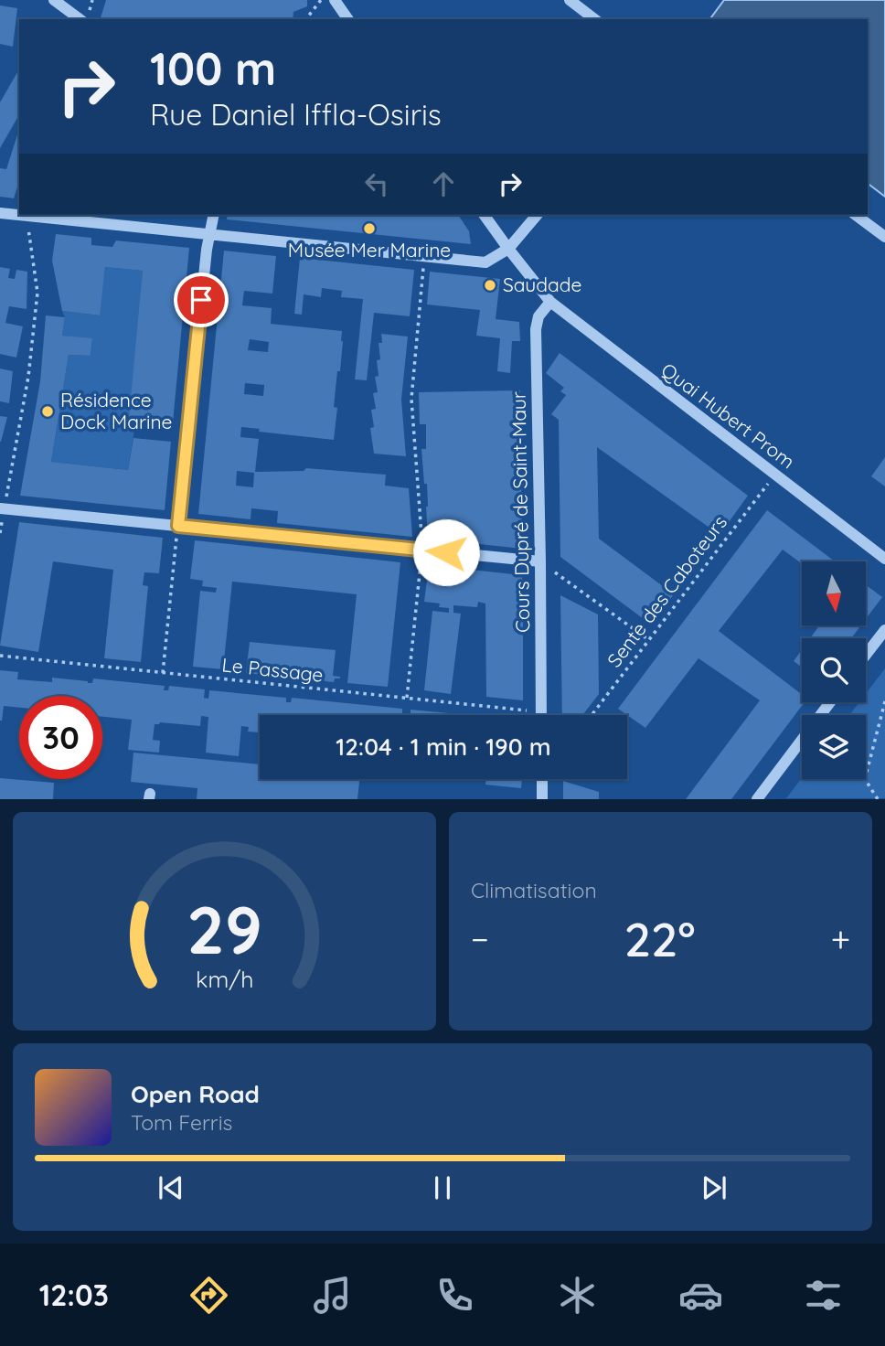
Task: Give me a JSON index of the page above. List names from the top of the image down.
{
  "streets": {
    "street": ["Quai Hubert Prom", "Cours Dupré de Saint-Maur"],
    "path": ["Sente des Caboteurs", "Le Passage"]
  },
  "crossings": [
    ["Quai Hubert Prom", "Cours Dupré de Saint-Maur"],
    ["Quai Hubert Prom", "Sente des Caboteurs"],
    ["Cours Dupré de Saint-Maur", "Le Passage"]
  ],
  "places": ["Musée Mer Marine", "Saudade", "Résidence Dock Marine"],
  "north": "bottom",
  "page": {
    "turn": ["100 m", "Rue Daniel Iffla-Osiris"],
    "limit": "30",
    "trip": "12:04 · 1 min · 190 m",
    "tile": "Climatisation",
    "heat": ["−", "22°", "+"],
    "song": ["Open Road", "Tom Ferris"],
    "tabs": "12:03",
    "gauge": ["29", "km/h"]
  }
}
